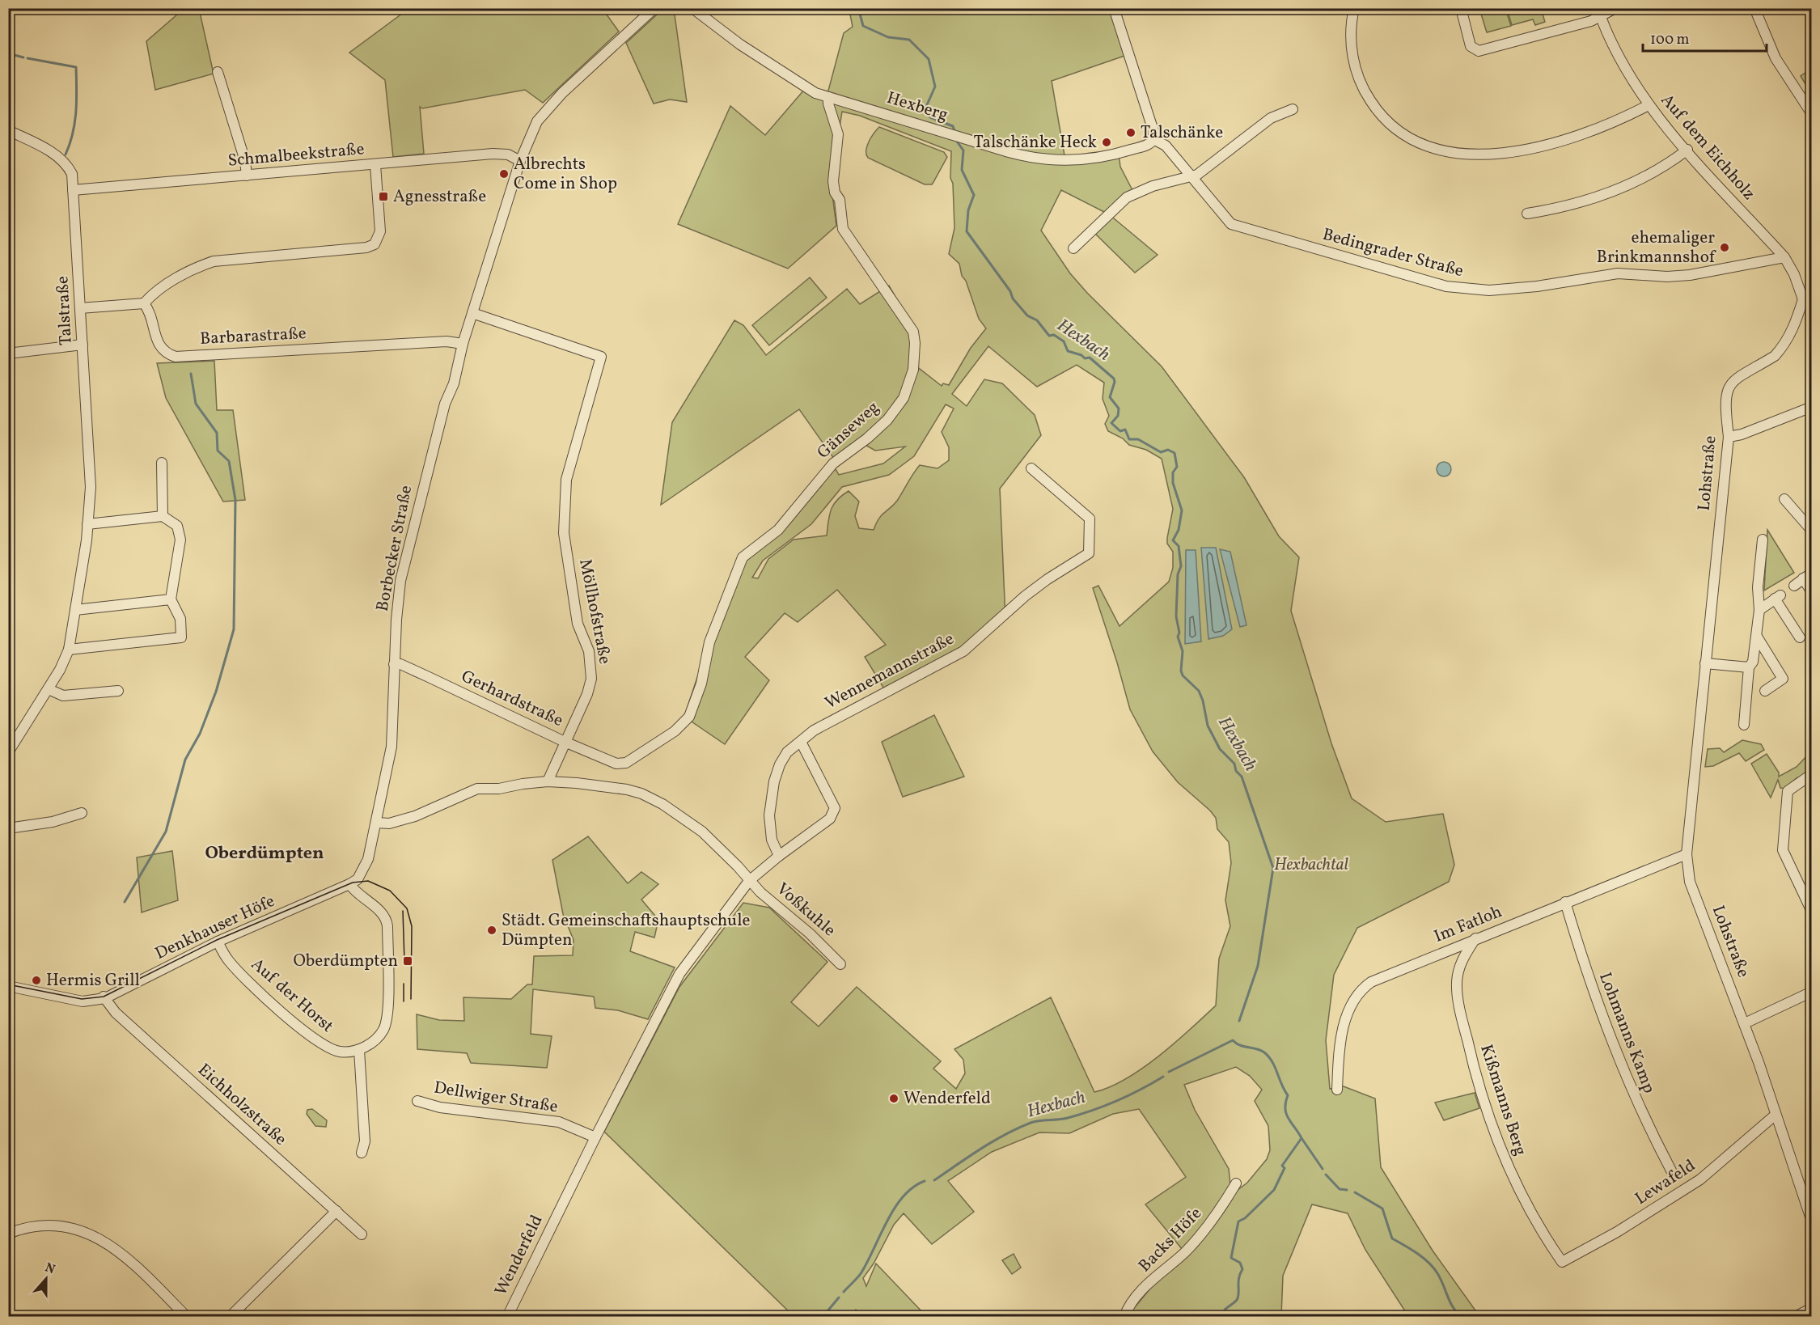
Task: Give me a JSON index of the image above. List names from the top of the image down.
{
  "streets": {
    "street": [
      "Hexberg",
      "Auf dem Eichholz",
      "Schmalbeekstraße",
      "Bedingrader Straße",
      "Talstraße",
      "Barbarastraße",
      "Gänseweg",
      "Lohstraße",
      "Borbecker Straße",
      "Möllhofstraße",
      "Wennemannstraße",
      "Gerhardstraße",
      "Voßkuhle",
      "Im Fatloh",
      "Denkhauser Höfe",
      "Auf der Horst",
      "Lohmanns Kamp",
      "Dellwiger Straße",
      "Kißmanns Berg",
      "Eichholzstraße",
      "Lewafeld",
      "Backs Höfe",
      "Wenderfeld"
    ]
  },
  "crossings": [
    ["Hexberg", "Bedingrader Straße"],
    ["Hexberg", "Gänseweg"],
    ["Auf dem Eichholz", "Bedingrader Straße"],
    ["Auf dem Eichholz", "Lohstraße"],
    ["Schmalbeekstraße", "Talstraße"],
    ["Schmalbeekstraße", "Borbecker Straße"],
    ["Barbarastraße", "Borbecker Straße"],
    ["Gänseweg", "Gerhardstraße"],
    ["Lohstraße", "Im Fatloh"],
    ["Lohstraße", "Lewafeld"],
    ["Borbecker Straße", "Möllhofstraße"],
    ["Borbecker Straße", "Gerhardstraße"],
    ["Borbecker Straße", "Denkhauser Höfe"],
    ["Möllhofstraße", "Gerhardstraße"],
    ["Voßkuhle", "Wenderfeld"],
    ["Im Fatloh", "Lohmanns Kamp"],
    ["Im Fatloh", "Kißmanns Berg"],
    ["Denkhauser Höfe", "Auf der Horst"],
    ["Denkhauser Höfe", "Eichholzstraße"],
    ["Dellwiger Straße", "Wenderfeld"],
    ["Kißmanns Berg", "Lewafeld"]
  ],
  "districts": ["Oberdümpten"],
  "water": ["Hexbach"],
  "parks": ["Hexbachtal"],
  "places": {
    "other": [
      "Talschänke",
      "Talschänke Heck",
      "Albrechts Come in Shop",
      "ehemaliger Brinkmannshof",
      "Städt. Gemeinschaftshauptschule Dümpten",
      "Hermis Grill",
      "Wenderfeld"
    ],
    "transit": ["Agnesstraße", "Oberdümpten"]
  },
  "scale_bar": "100 m",
  "north": "top"
}
